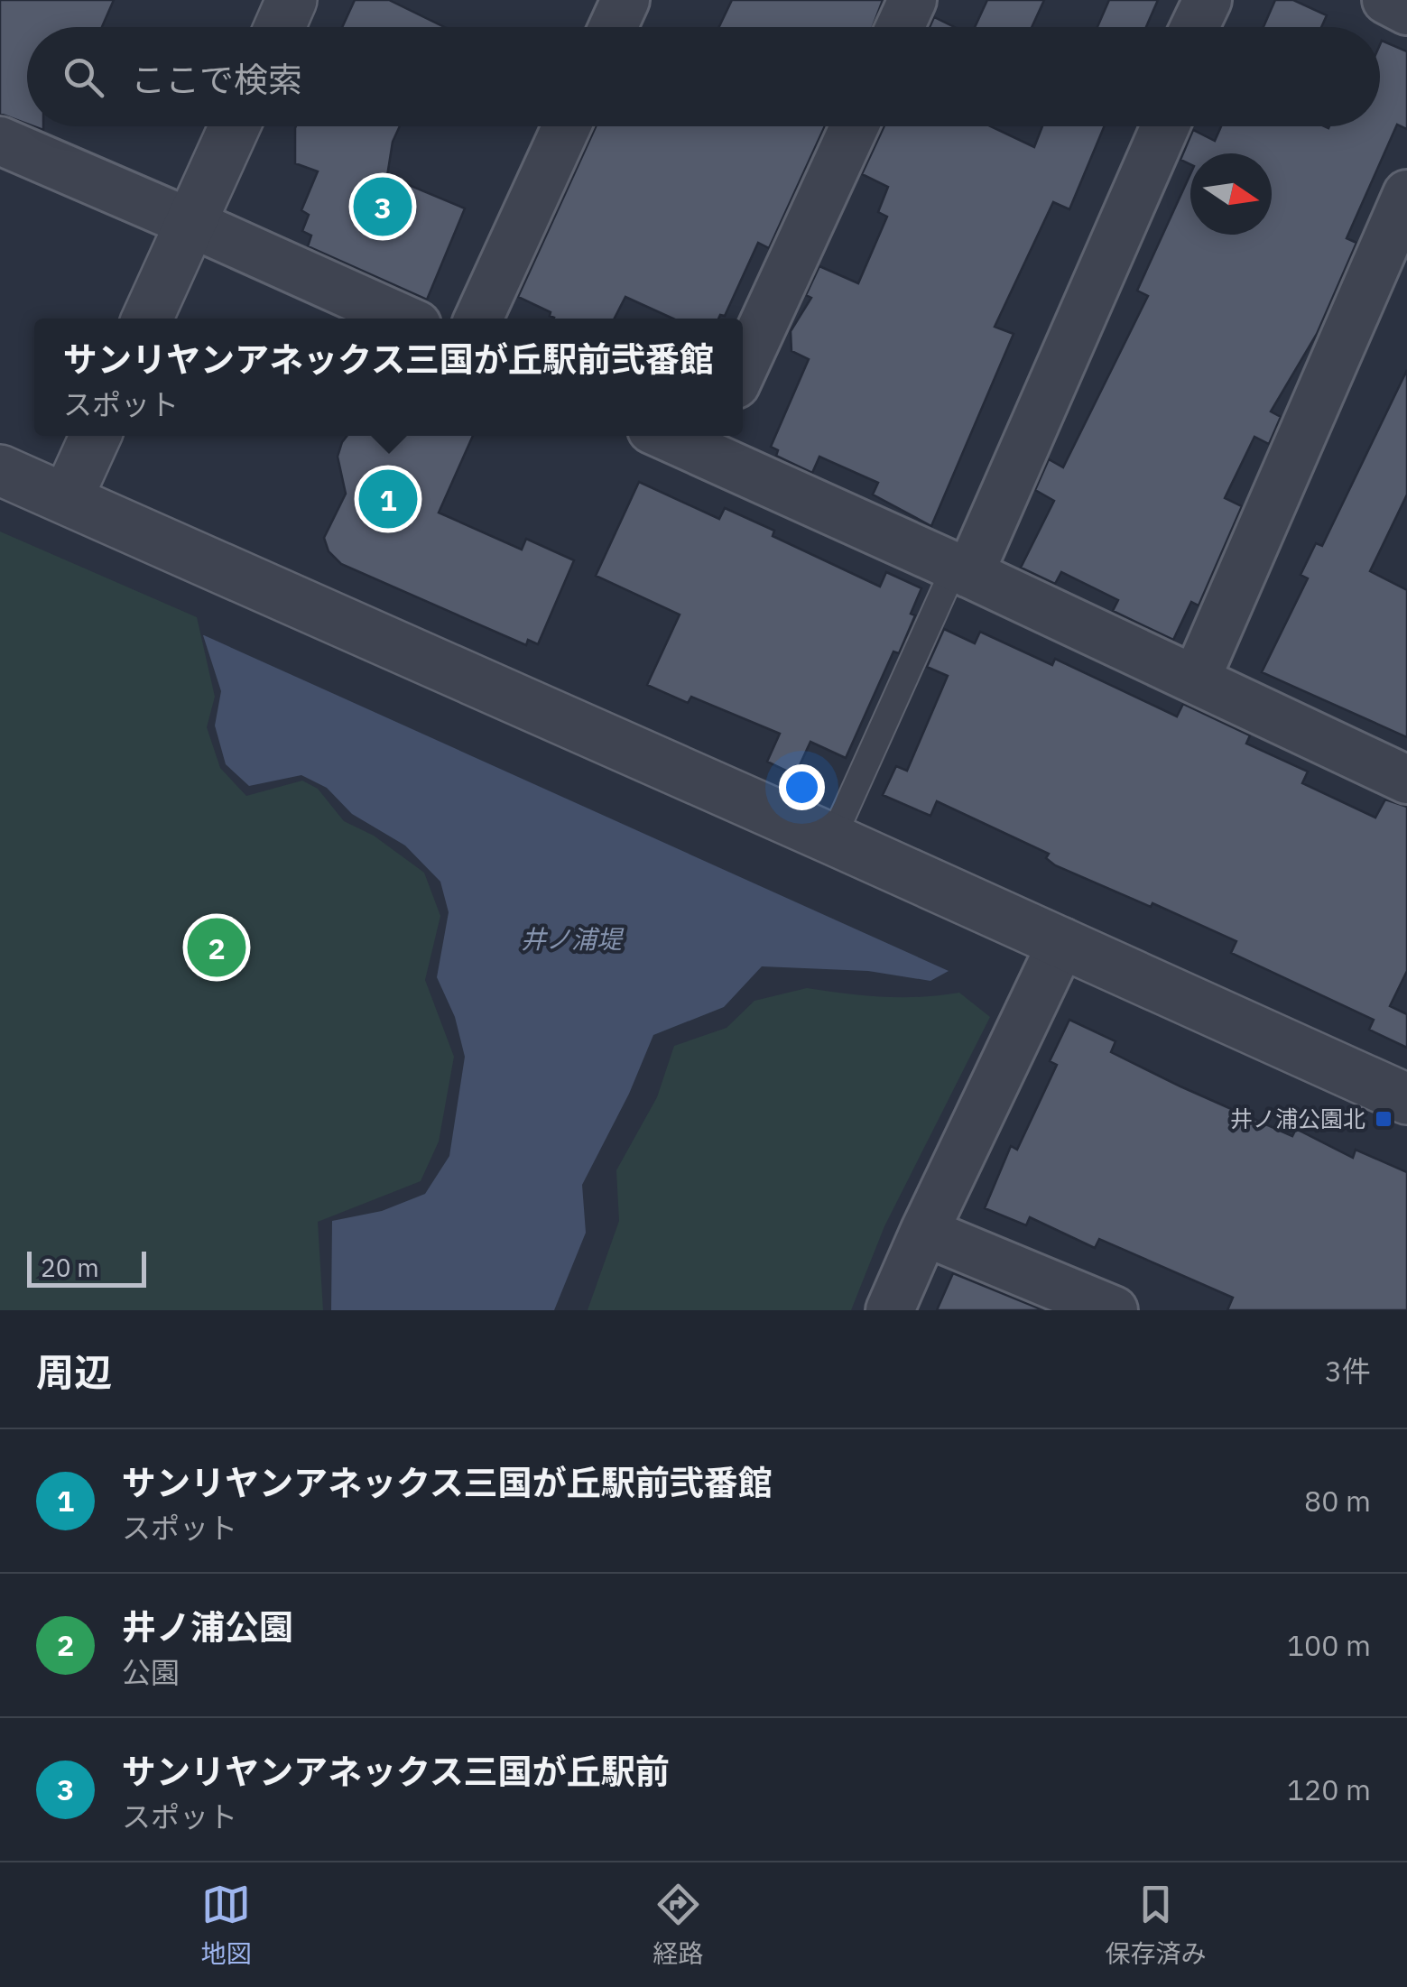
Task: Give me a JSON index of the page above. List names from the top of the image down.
{
  "water": ["井ノ浦堤"],
  "places": {
    "transit": ["井ノ浦公園北"]
  },
  "scale_bar": "20 m",
  "north": "right",
  "page": {
    "search": "ここで検索",
    "pins": ["3", "1", "2"],
    "popup": ["サンリヤンアネックス三国が丘駅前弐番館", "スポット"],
    "scale": "20 m",
    "heading": ["周辺", "3件"],
    "list": [
      {
        "mark": "1",
        "name": "サンリヤンアネックス三国が丘駅前弐番館",
        "note": "スポット",
        "value": "80 m"
      },
      {
        "mark": "2",
        "name": "井ノ浦公園",
        "note": "公園",
        "value": "100 m"
      },
      {
        "mark": "3",
        "name": "サンリヤンアネックス三国が丘駅前",
        "note": "スポット",
        "value": "120 m"
      }
    ],
    "nav": ["地図", "経路", "保存済み"]
  }
}
